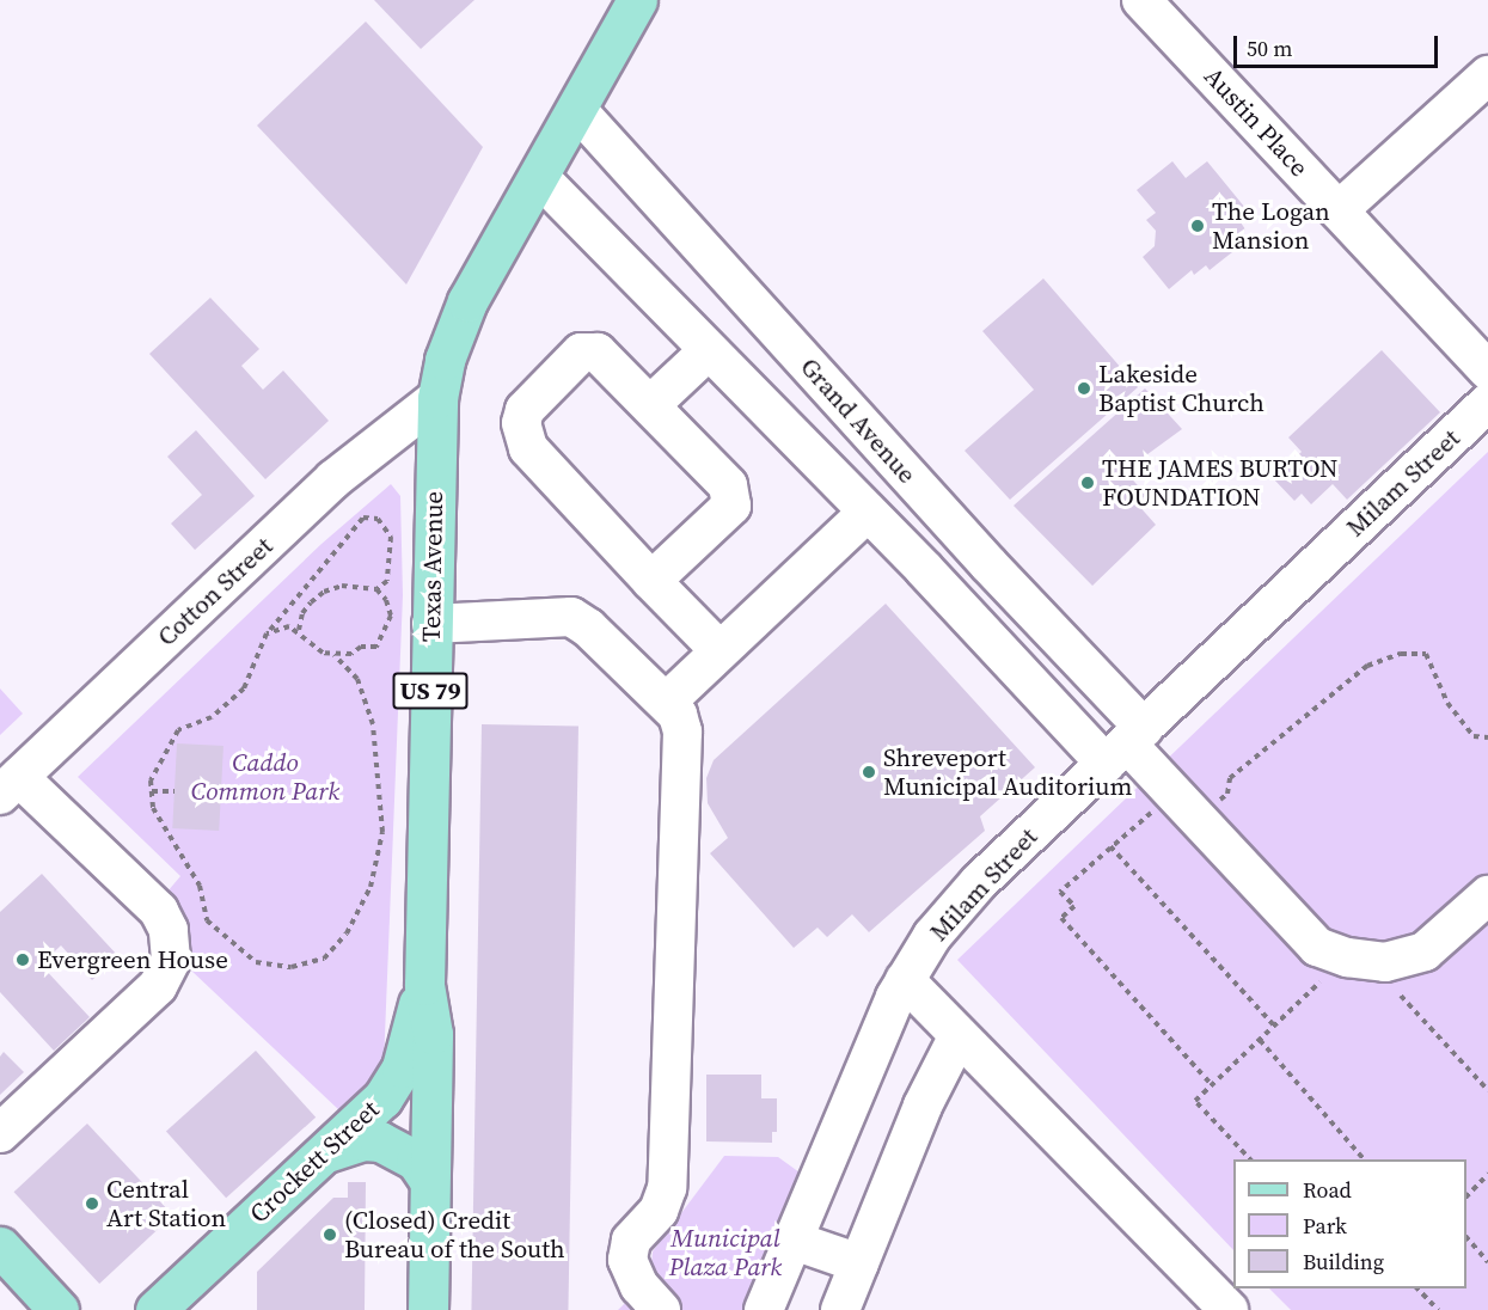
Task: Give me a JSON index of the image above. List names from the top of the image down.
{
  "streets": {
    "main road": ["Texas Avenue", "US 79", "Crockett Street"],
    "street": [
      "Austin Place",
      "Grand Avenue",
      "Milam Street",
      "Cotton Street"
    ]
  },
  "crossings": [
    ["Austin Place", "Milam Street"],
    ["Grand Avenue", "Milam Street"],
    ["Grand Avenue", "Texas Avenue"],
    ["Texas Avenue", "Cotton Street"],
    ["Texas Avenue", "Crockett Street"]
  ],
  "parks": ["Caddo Common Park", "Municipal Plaza Park"],
  "places": [
    "The Logan Mansion",
    "Lakeside Baptist Church",
    "THE JAMES BURTON FOUNDATION",
    "Shreveport Municipal Auditorium",
    "Evergreen House",
    "Central Art Station",
    "(Closed) Credit Bureau of the South"
  ],
  "legend": ["Road", "Park", "Building"],
  "scale_bar": "50 m"
}
